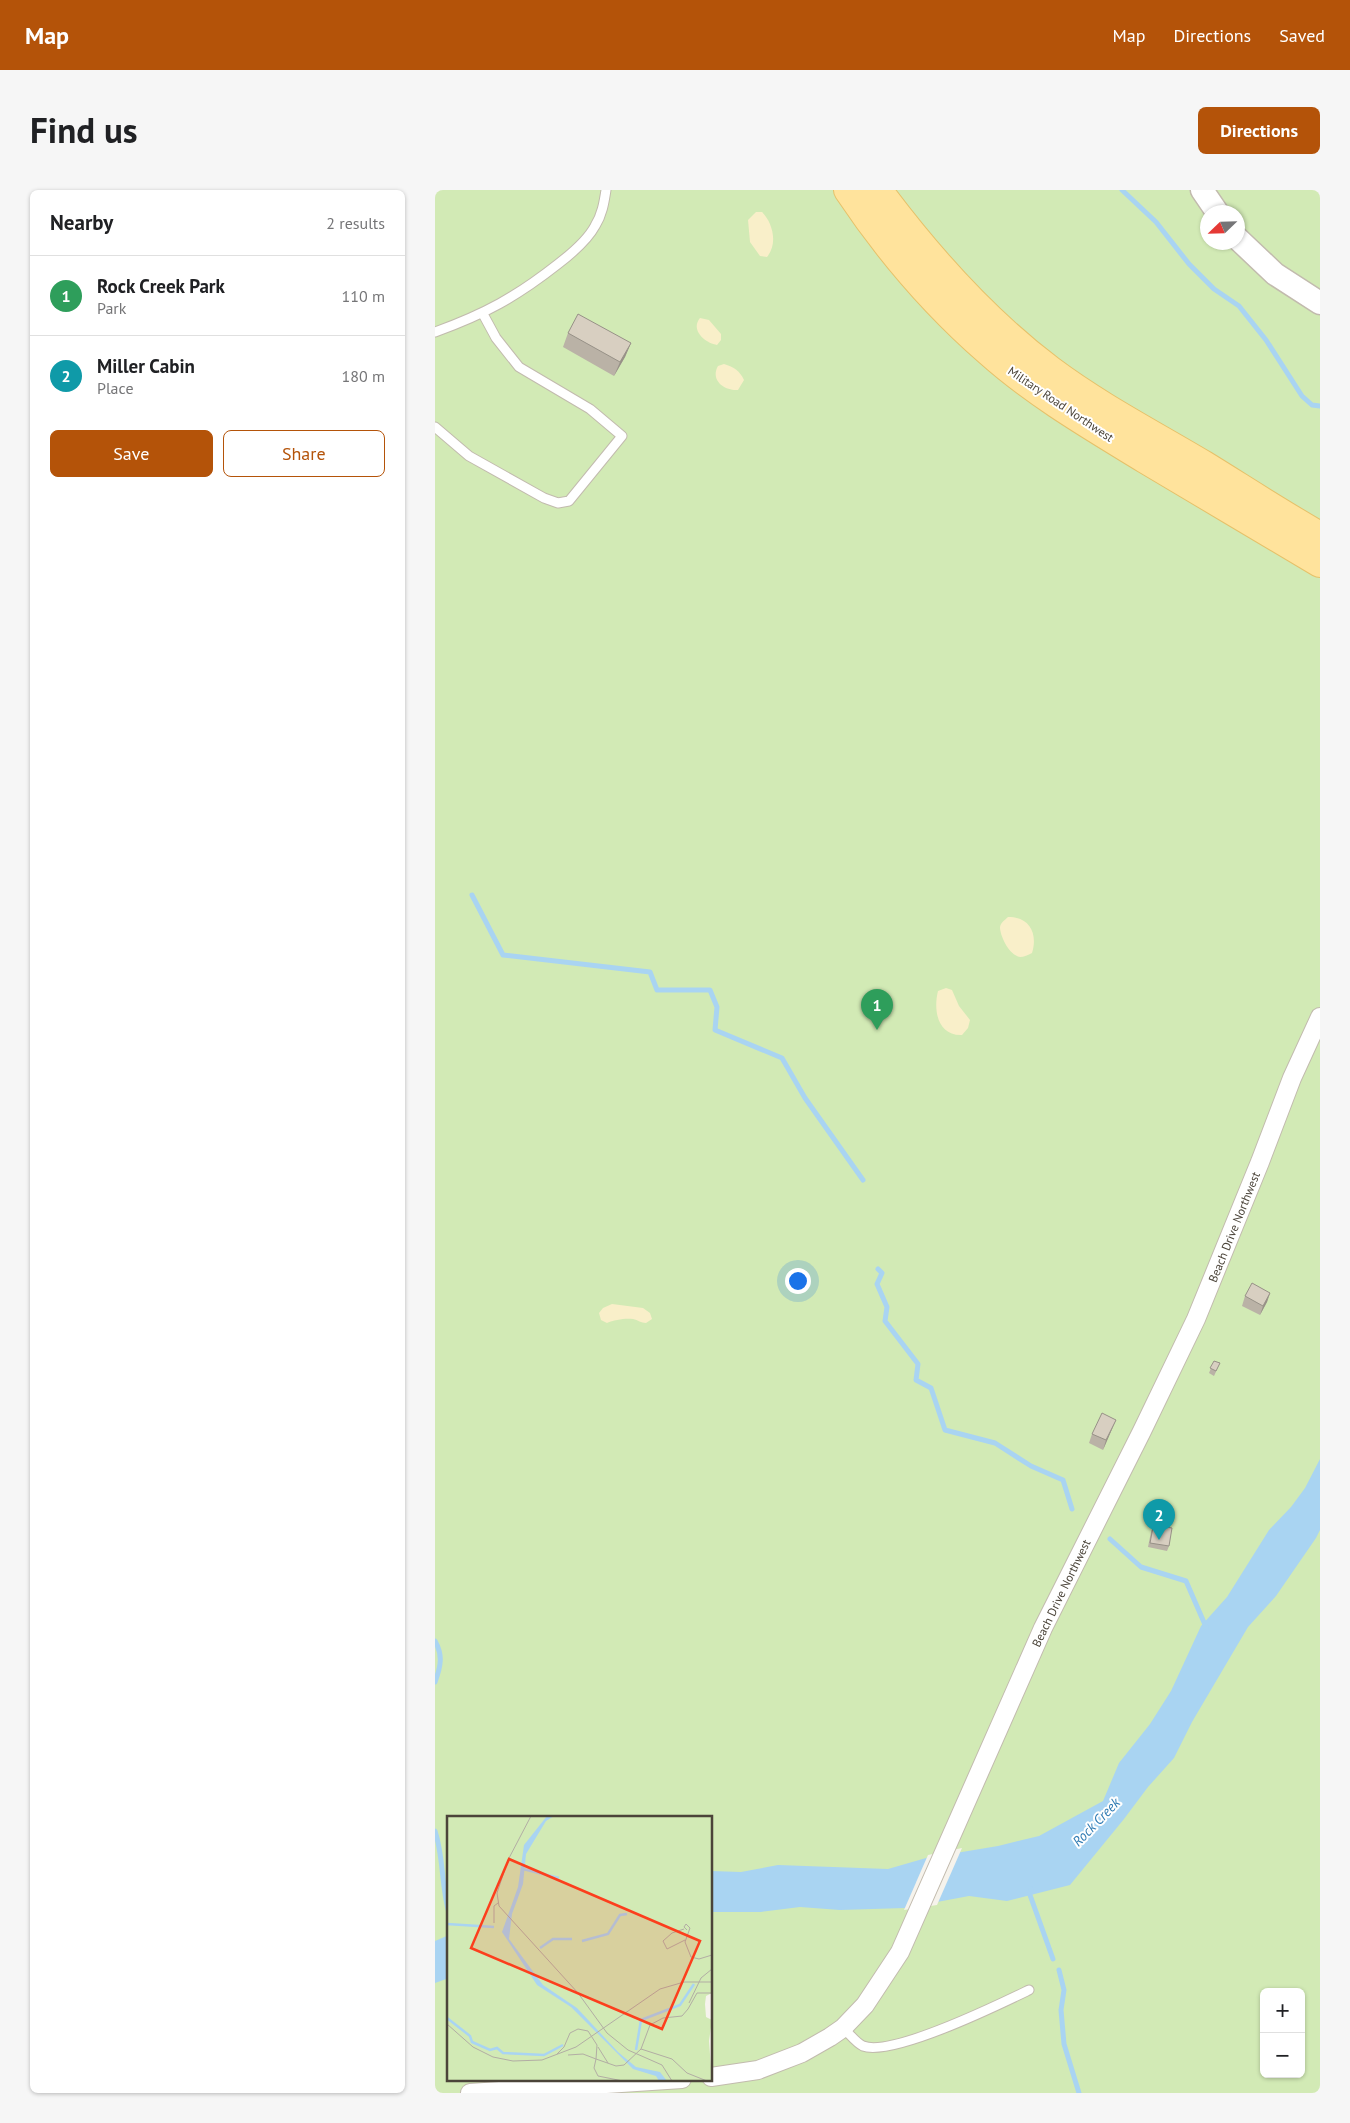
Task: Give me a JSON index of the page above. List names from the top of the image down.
{
  "streets": {
    "main road": ["Military Road Northwest"],
    "street": ["Beach Drive Northwest"]
  },
  "water": ["Rock Creek"],
  "north": "bottom left",
  "page": {
    "header": "Map",
    "nav": ["Map", "Directions", "Saved"],
    "title": "Find us",
    "buttons": [
      "Directions",
      ["Save", "Share"]
    ],
    "heading": ["Nearby", "2 results"],
    "list": [
      {
        "mark": "1",
        "name": "Rock Creek Park",
        "note": "Park",
        "value": "110 m"
      },
      {
        "mark": "2",
        "name": "Miller Cabin",
        "note": "Place",
        "value": "180 m"
      }
    ],
    "pins": ["1", "2"],
    "map_buttons": ["+", "−"]
  }
}
